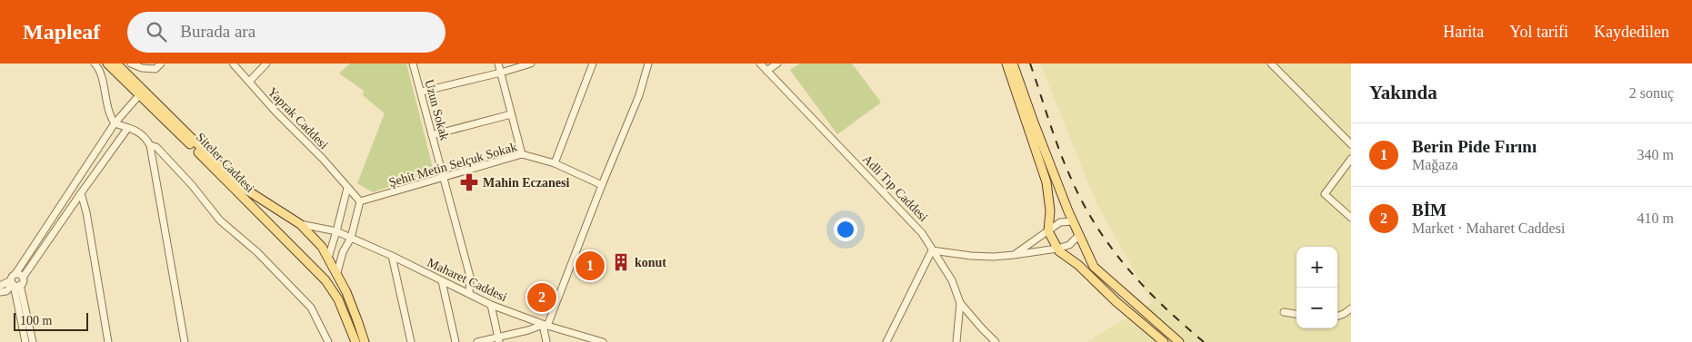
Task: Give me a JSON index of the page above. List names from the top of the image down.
{
  "streets": {
    "main road": ["Siteler Caddesi"],
    "street": [
      "Uzun Sokak",
      "Yaprak Caddesi",
      "Şehit Metin Selçuk Sokak",
      "Adli Tıp Caddesi",
      "Maharet Caddesi"
    ]
  },
  "crossings": [
    ["Uzun Sokak", "Şehit Metin Selçuk Sokak"],
    ["Uzun Sokak", "Maharet Caddesi"],
    ["Yaprak Caddesi", "Şehit Metin Selçuk Sokak"]
  ],
  "places": {
    "pharmacy": ["Mahin Eczanesi"],
    "building": ["konut"]
  },
  "scale_bar": "100 m",
  "page": {
    "header": "Mapleaf",
    "search": "Burada ara",
    "nav": ["Harita", "Yol tarifi", "Kaydedilen"],
    "heading": ["Yakında", "2 sonuç"],
    "list": [
      {
        "mark": "1",
        "name": "Berin Pide Fırını",
        "note": "Mağaza",
        "value": "340 m"
      },
      {
        "mark": "2",
        "name": "BİM",
        "note": "Market · Maharet Caddesi",
        "value": "410 m"
      }
    ],
    "map_buttons": ["+", "−"],
    "pins": ["1", "2"],
    "scale": "100 m"
  }
}
